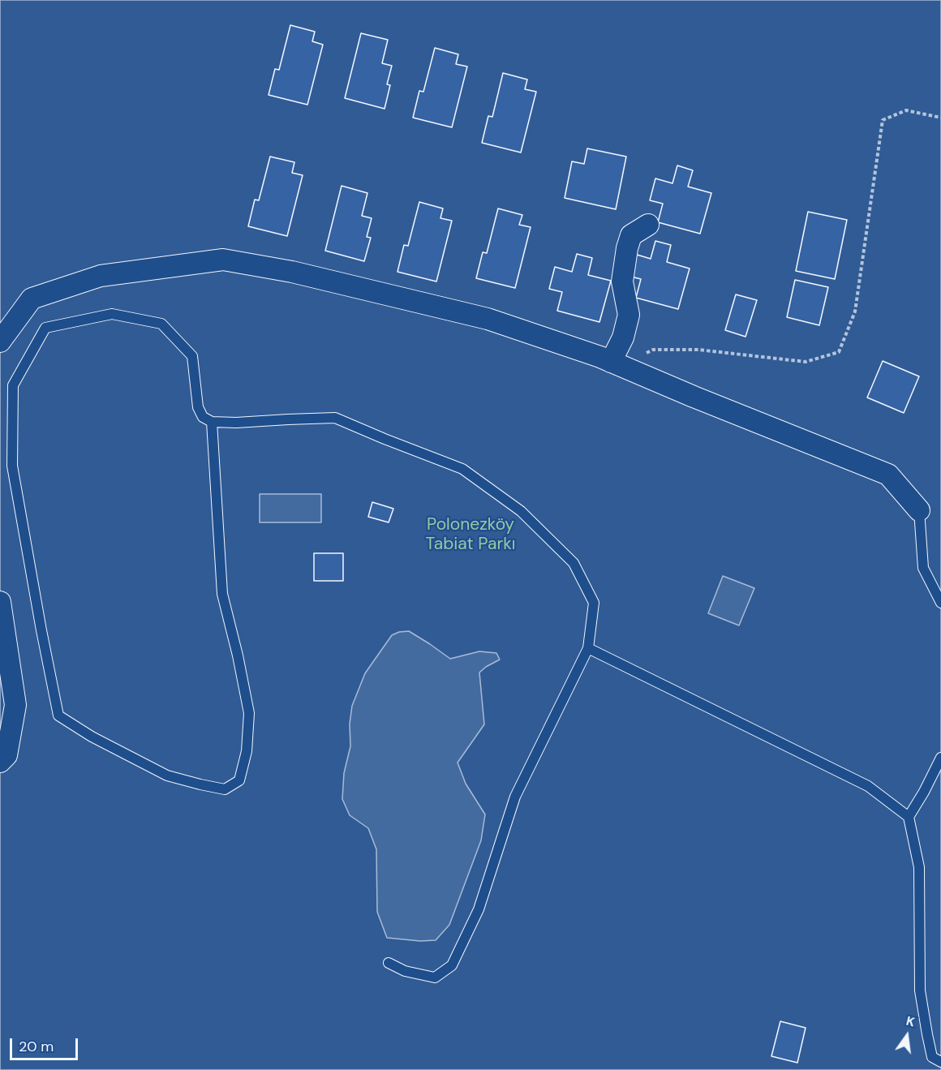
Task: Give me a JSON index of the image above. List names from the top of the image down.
{
  "parks": ["Polonezköy Tabiat Parkı"],
  "scale_bar": "20 m",
  "north": "top"
}
